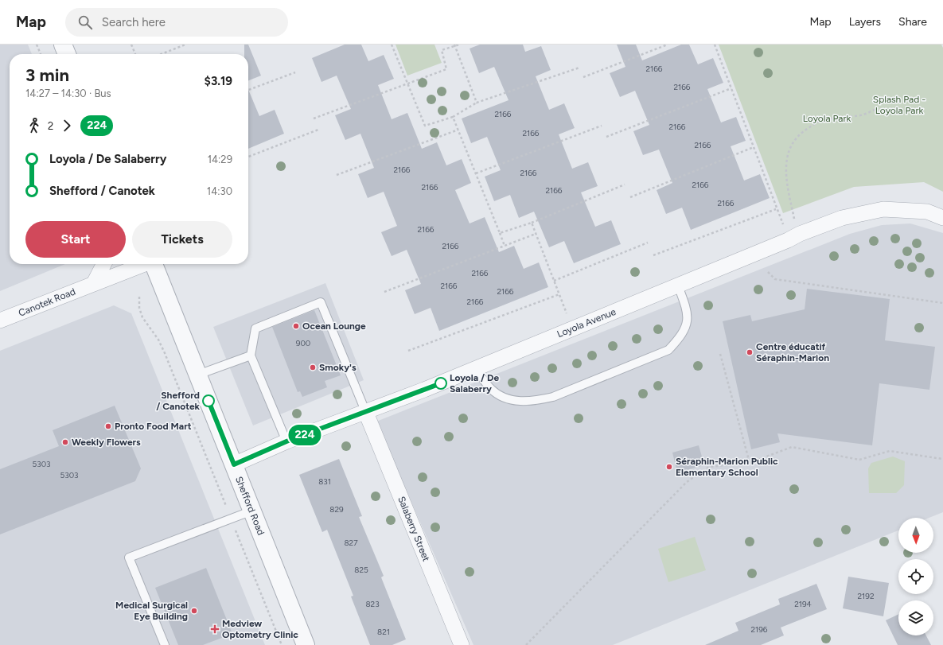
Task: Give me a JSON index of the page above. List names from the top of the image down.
{
  "streets": {
    "street": [
      "Canotek Road",
      "Loyola Avenue",
      "Shefford Road",
      "Salaberry Street"
    ]
  },
  "crossings": [
    ["Loyola Avenue", "Shefford Road"],
    ["Loyola Avenue", "Salaberry Street"]
  ],
  "parks": ["Splash Pad - Loyola Park", "Loyola Park"],
  "places": {
    "other": [
      "Ocean Lounge",
      "Centre éducatif Séraphin-Marion",
      "Smoky's",
      "Loyola / De Salaberry",
      "Shefford / Canotek",
      "Pronto Food Mart",
      "Weekly Flowers",
      "Séraphin-Marion Public Elementary School",
      "Medical Surgical Eye Building"
    ],
    "health": ["Medview Optometry Clinic"]
  },
  "lines": ["bus line 224"],
  "house_numbers": [
    "2166",
    "2166",
    "2166",
    "2166",
    "2166",
    "2166",
    "2166",
    "2166",
    "2166",
    "2166",
    "2166",
    "2166",
    "2166",
    "2166",
    "2166",
    "2166",
    "2166",
    "2166",
    "900",
    "5303",
    "5303",
    "831",
    "829",
    "827",
    "825",
    "2192",
    "823",
    "2194",
    "2196",
    "821"
  ],
  "north": "bottom",
  "page": {
    "header": "Map",
    "search": "Search here",
    "nav": ["Map", "Layers", "Share"],
    "on_map": "224",
    "heading": ["3 min", "14:27 – 14:30 · Bus", "$3.19"],
    "legs": ["2", "224"],
    "list": [
      {
        "name": "Loyola / De Salaberry",
        "value": "14:29"
      },
      {
        "name": "Shefford / Canotek",
        "value": "14:30"
      }
    ],
    "buttons": ["Start", "Tickets"]
  }
}
